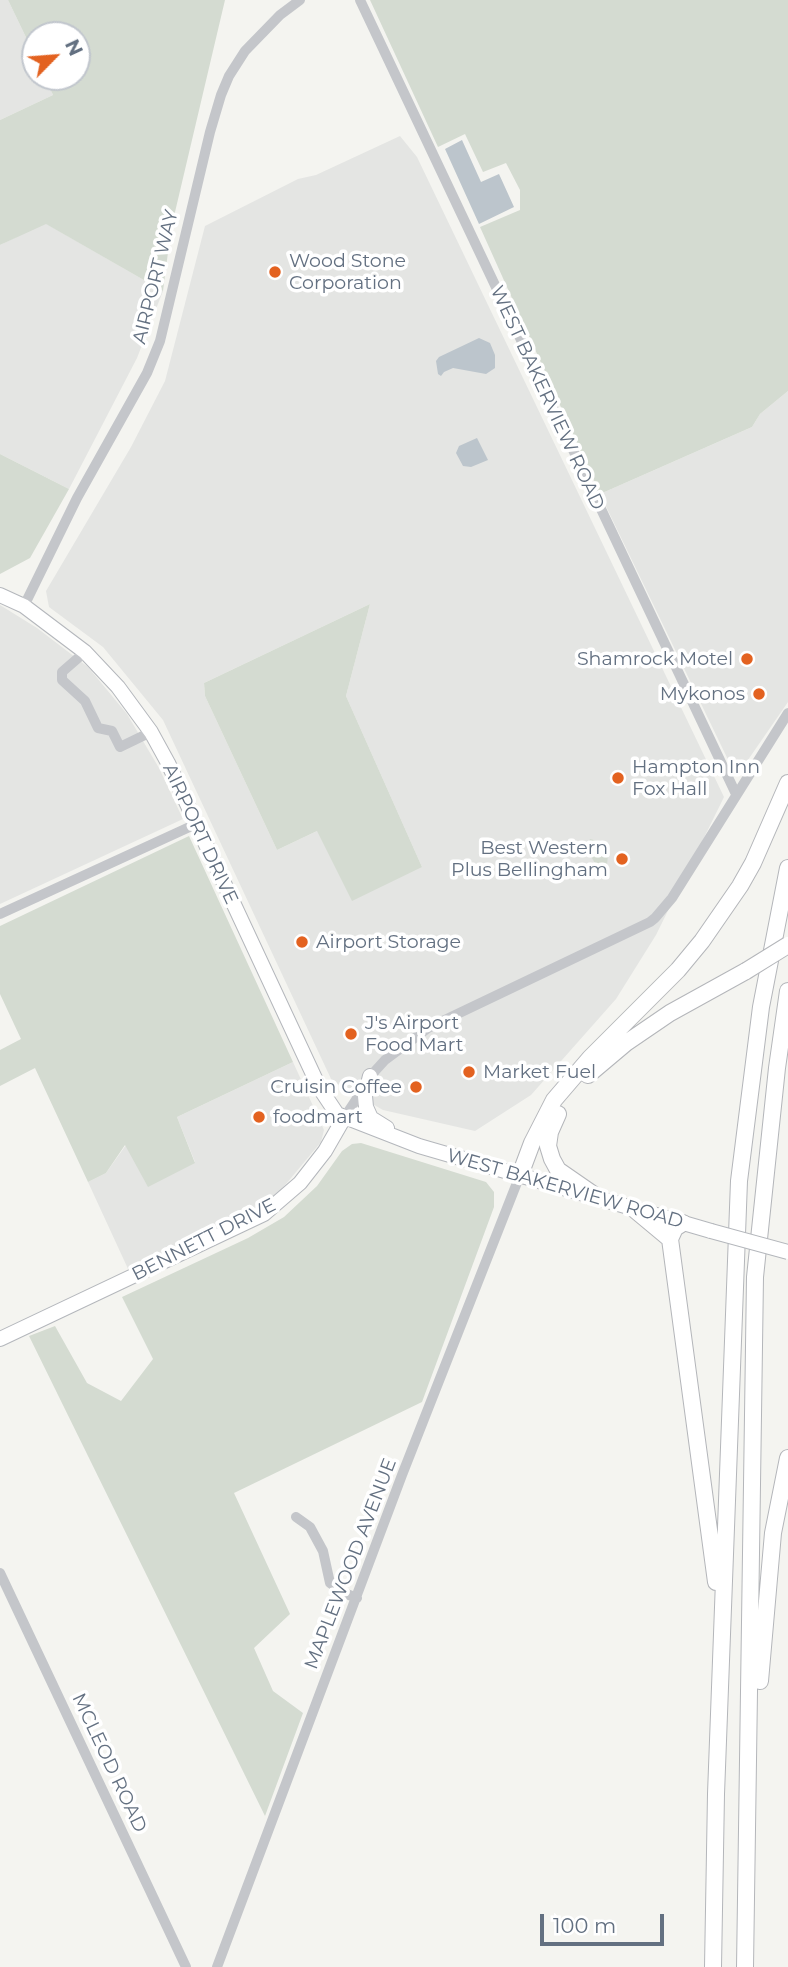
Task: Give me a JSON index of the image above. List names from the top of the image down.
{
  "streets": {
    "main road": ["WEST BAKERVIEW ROAD", "AIRPORT DRIVE", "BENNETT DRIVE"],
    "street": ["AIRPORT WAY", "MAPLEWOOD AVENUE", "MCLEOD ROAD"]
  },
  "crossings": [
    ["AIRPORT WAY", "AIRPORT DRIVE"],
    ["WEST BAKERVIEW ROAD", "AIRPORT DRIVE"],
    ["WEST BAKERVIEW ROAD", "BENNETT DRIVE"],
    ["WEST BAKERVIEW ROAD", "MAPLEWOOD AVENUE"],
    ["AIRPORT DRIVE", "BENNETT DRIVE"]
  ],
  "places": [
    "Wood Stone Corporation",
    "Shamrock Motel",
    "Mykonos",
    "Hampton Inn Fox Hall",
    "Best Western Plus Bellingham",
    "Airport Storage",
    "J's Airport Food Mart",
    "Market Fuel",
    "Cruisin Coffee",
    "foodmart"
  ],
  "scale_bar": "100 m",
  "north": "top right"
}
